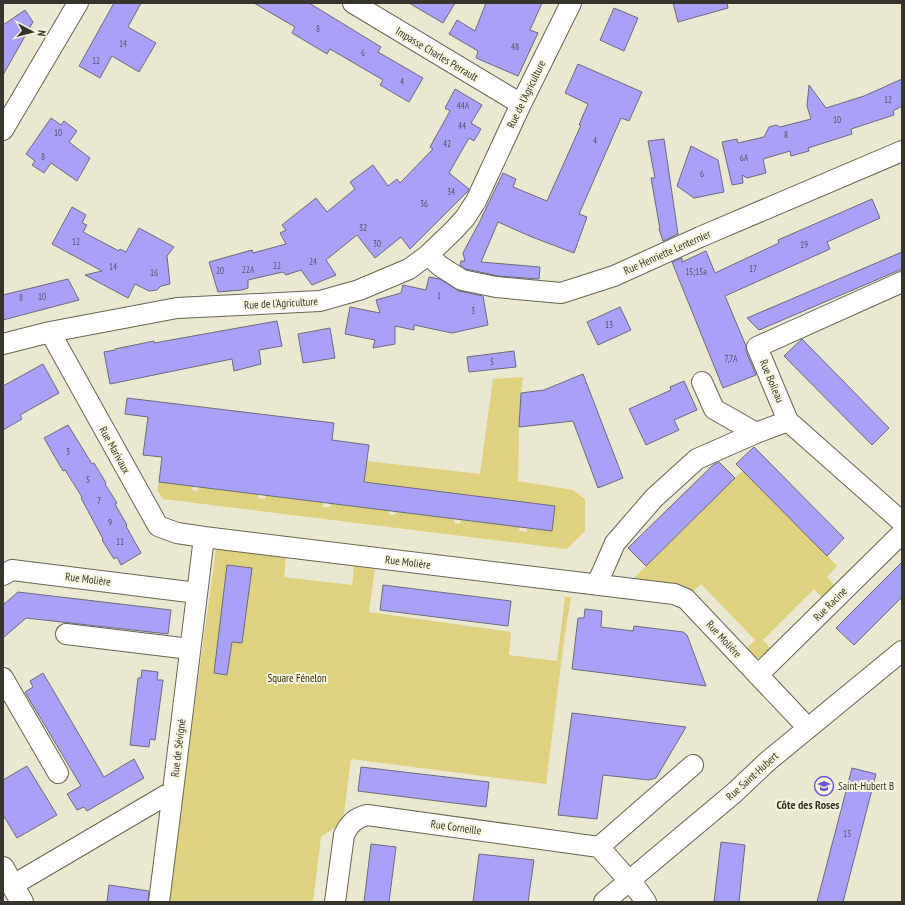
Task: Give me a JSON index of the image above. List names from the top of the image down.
{
  "streets": {
    "street": [
      "Impasse Charles Perrault",
      "Rue de l'Agriculture",
      "Rue Henriette Lenternier",
      "Rue Boileau",
      "Rue Marivaux",
      "Rue Molière",
      "Rue Racine",
      "Rue de Sévigné",
      "Rue Saint-Hubert",
      "Rue Corneille"
    ]
  },
  "crossings": [
    ["Impasse Charles Perrault", "Rue de l'Agriculture"],
    ["Rue de l'Agriculture", "Rue Henriette Lenternier"],
    ["Rue de l'Agriculture", "Rue Marivaux"],
    ["Rue Marivaux", "Rue Molière"],
    ["Rue Molière", "Rue Racine"],
    ["Rue Molière", "Rue de Sévigné"],
    ["Rue Molière", "Rue Saint-Hubert"]
  ],
  "districts": ["Côte des Roses"],
  "parks": ["Square Fénelon"],
  "places": {
    "school or university": ["Saint-Hubert B"]
  },
  "house_numbers": [
    "8",
    "14",
    "48",
    "6",
    "12",
    "4",
    "12",
    "44A",
    "10",
    "44",
    "10",
    "8",
    "4",
    "42",
    "8",
    "6A",
    "6",
    "34",
    "36",
    "32",
    "12",
    "30",
    "19",
    "24",
    "22",
    "14",
    "17",
    "22A",
    "20",
    "15;15a",
    "16",
    "1",
    "10",
    "8",
    "3",
    "13",
    "7,7A",
    "5",
    "3",
    "5",
    "7",
    "9",
    "11",
    "13"
  ],
  "north": "right"
}
